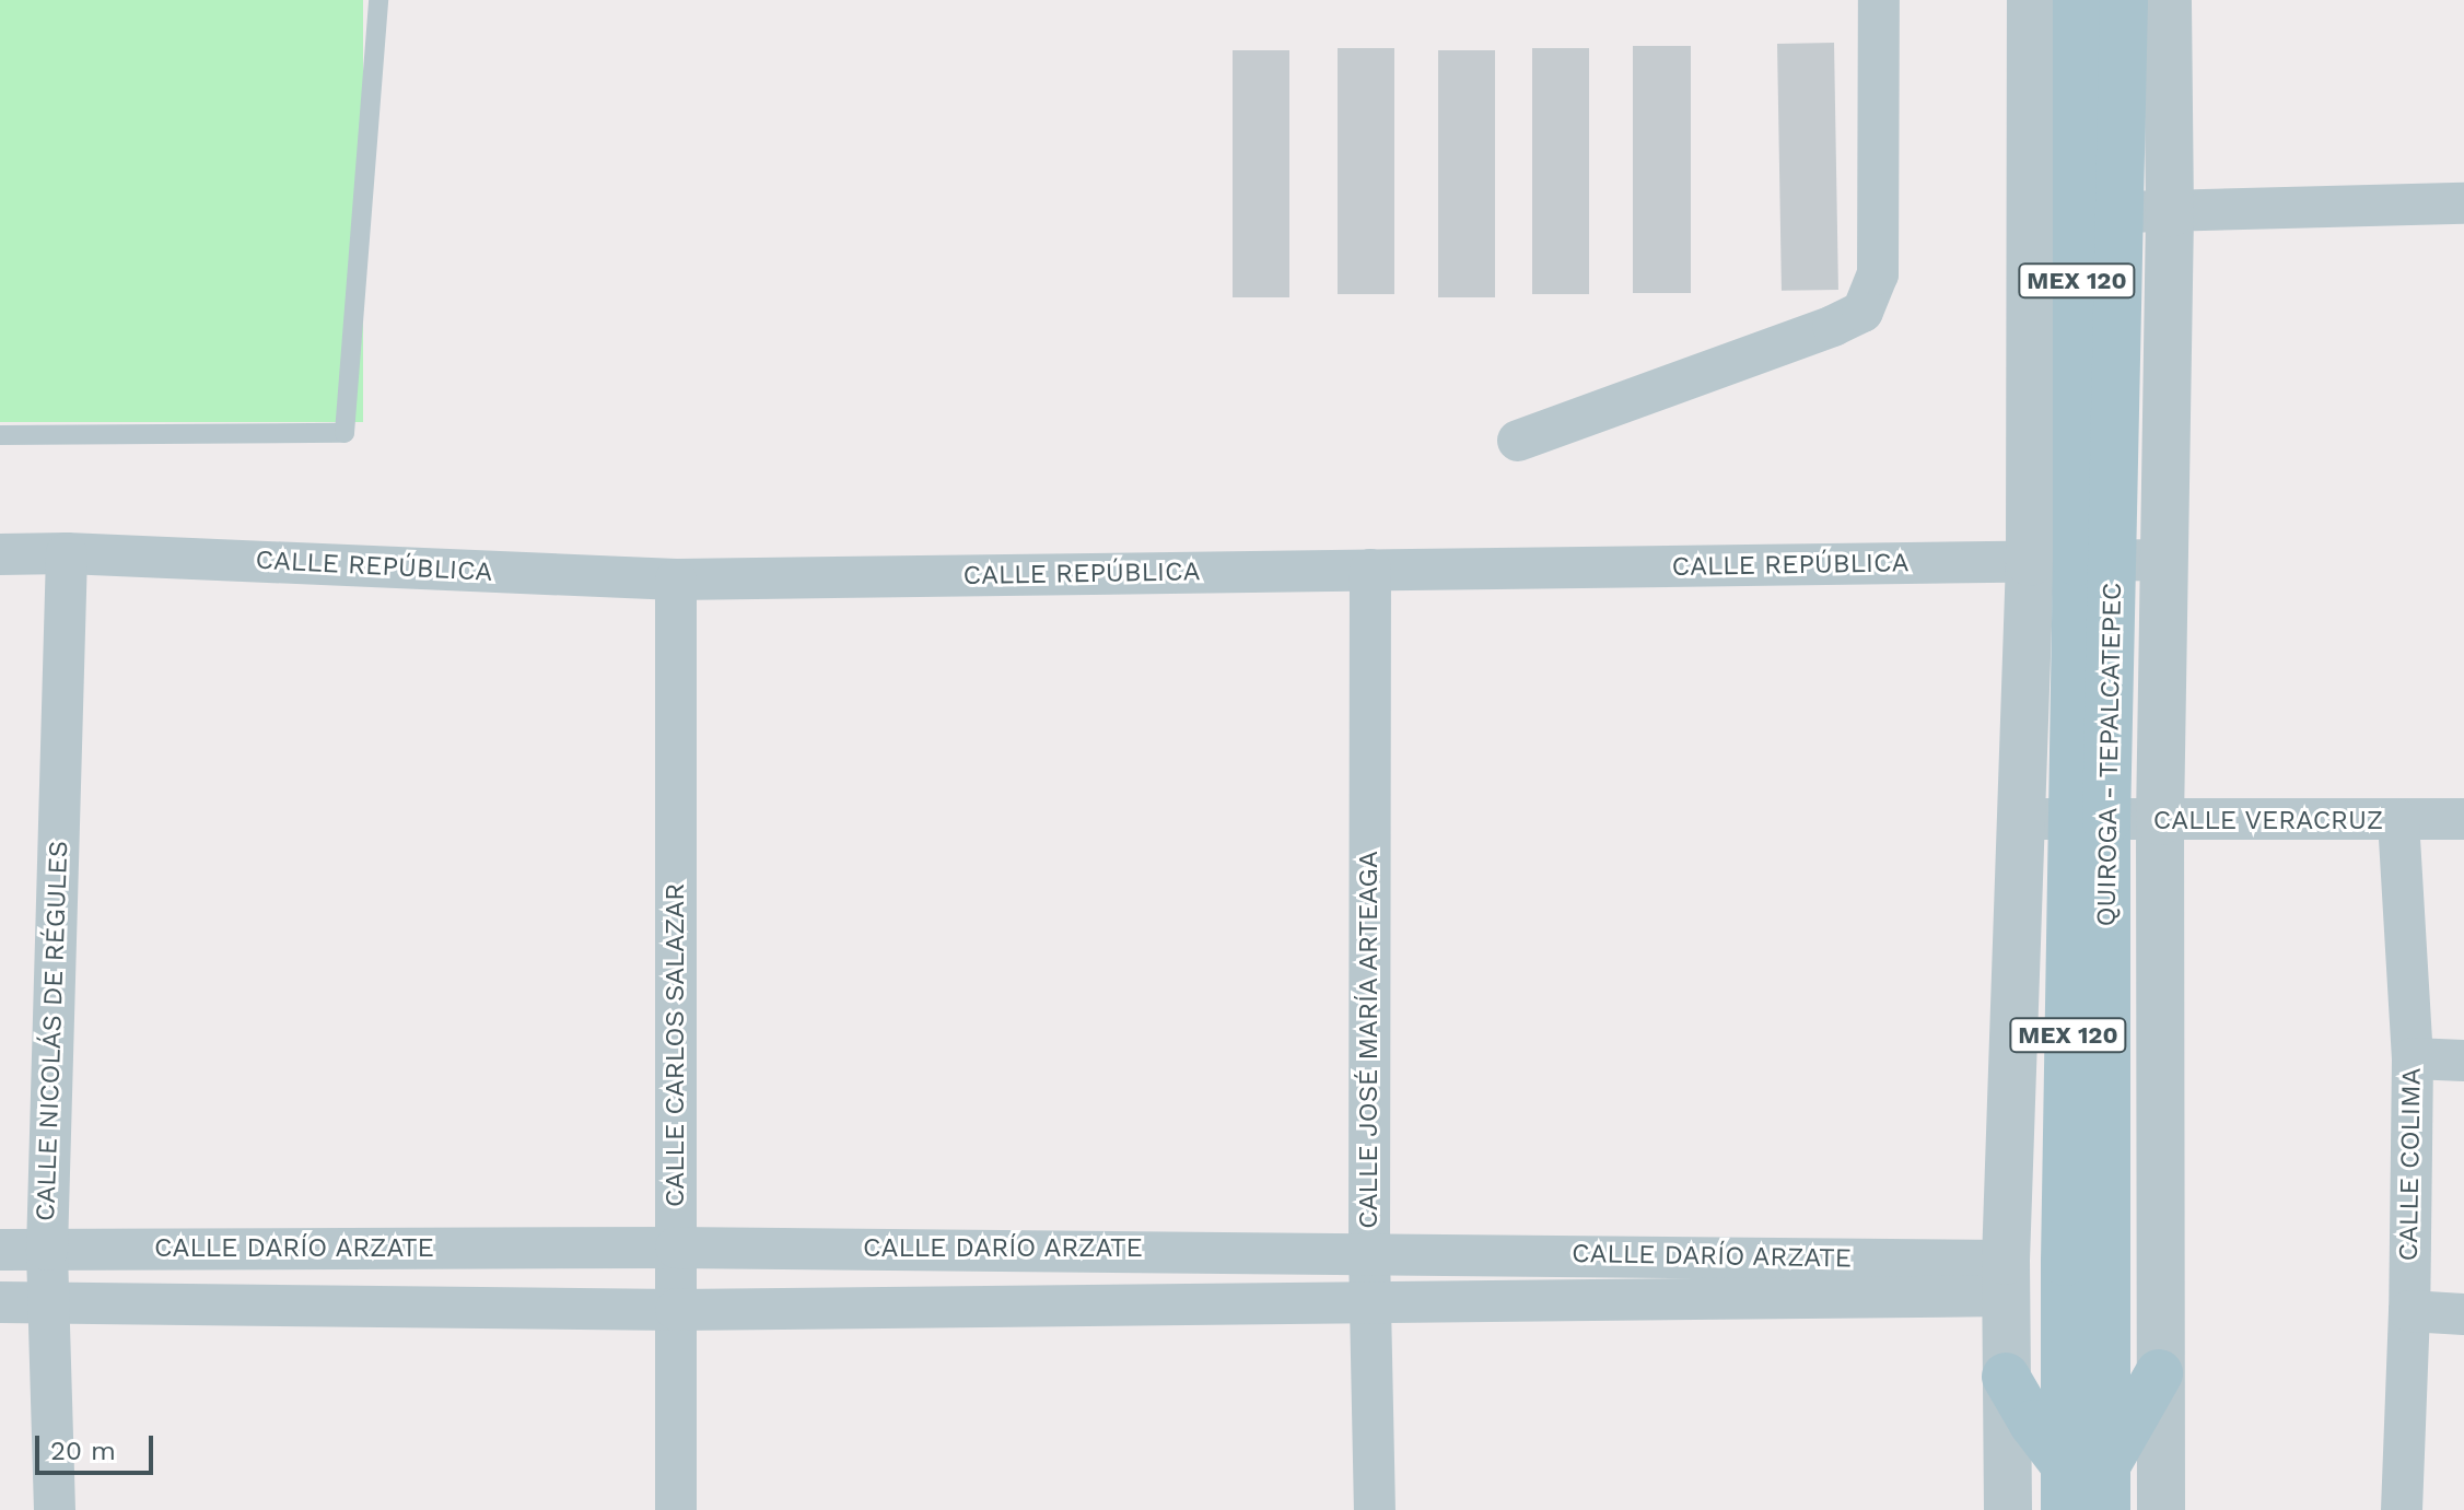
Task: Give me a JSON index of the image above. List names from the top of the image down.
{
  "streets": {
    "main road": ["MEX 120", "QUIROGA - TEPALCATEPEC"],
    "street": [
      "CALLE REPÚBLICA",
      "CALLE VERACRUZ",
      "CALLE NICOLÁS DE RÉGULES",
      "CALLE JOSÉ MARÍA ARTEAGA",
      "CALLE CARLOS SALAZAR",
      "CALLE COLIMA",
      "CALLE DARÍO ARZATE"
    ]
  },
  "crossings": [
    ["CALLE REPÚBLICA", "QUIROGA - TEPALCATEPEC"],
    ["CALLE REPÚBLICA", "CALLE NICOLÁS DE RÉGULES"],
    ["CALLE REPÚBLICA", "CALLE JOSÉ MARÍA ARTEAGA"],
    ["CALLE REPÚBLICA", "CALLE CARLOS SALAZAR"],
    ["QUIROGA - TEPALCATEPEC", "CALLE VERACRUZ"],
    ["CALLE VERACRUZ", "CALLE COLIMA"],
    ["CALLE NICOLÁS DE RÉGULES", "CALLE DARÍO ARZATE"],
    ["CALLE JOSÉ MARÍA ARTEAGA", "CALLE DARÍO ARZATE"],
    ["CALLE CARLOS SALAZAR", "CALLE DARÍO ARZATE"]
  ],
  "scale_bar": "20 m"
}
